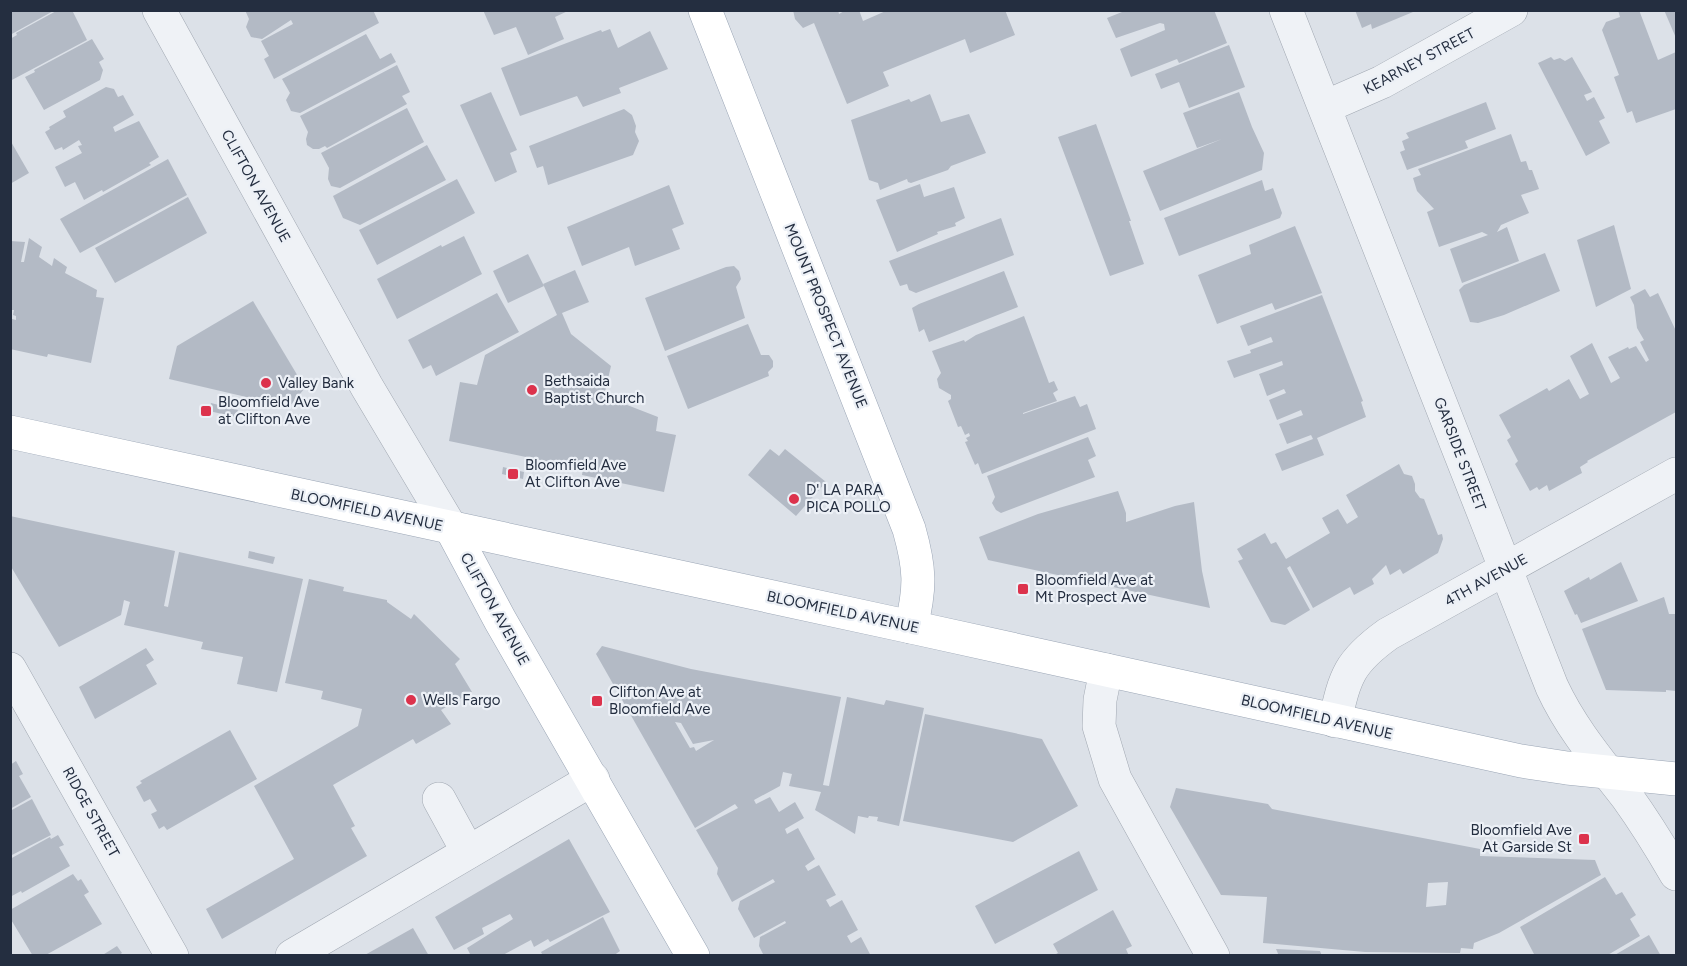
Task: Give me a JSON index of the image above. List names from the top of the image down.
{
  "streets": {
    "main road": ["CLIFTON AVENUE", "MOUNT PROSPECT AVENUE", "BLOOMFIELD AVENUE"],
    "street": [
      "KEARNEY STREET",
      "GARSIDE STREET",
      "4TH AVENUE",
      "RIDGE STREET"
    ]
  },
  "crossings": [
    ["KEARNEY STREET", "GARSIDE STREET"],
    ["CLIFTON AVENUE", "BLOOMFIELD AVENUE"],
    ["MOUNT PROSPECT AVENUE", "BLOOMFIELD AVENUE"],
    ["GARSIDE STREET", "BLOOMFIELD AVENUE"],
    ["GARSIDE STREET", "4TH AVENUE"],
    ["BLOOMFIELD AVENUE", "4TH AVENUE"]
  ],
  "places": {
    "other": [
      "Valley Bank",
      "Bethsaida Baptist Church",
      "D' LA PARA PICA POLLO",
      "Wells Fargo"
    ],
    "transit": [
      "Bloomfield Ave at Clifton Ave",
      "Bloomfield Ave At Clifton Ave",
      "Bloomfield Ave at Mt Prospect Ave",
      "Clifton Ave at Bloomfield Ave",
      "Bloomfield Ave At Garside St"
    ]
  }
}
